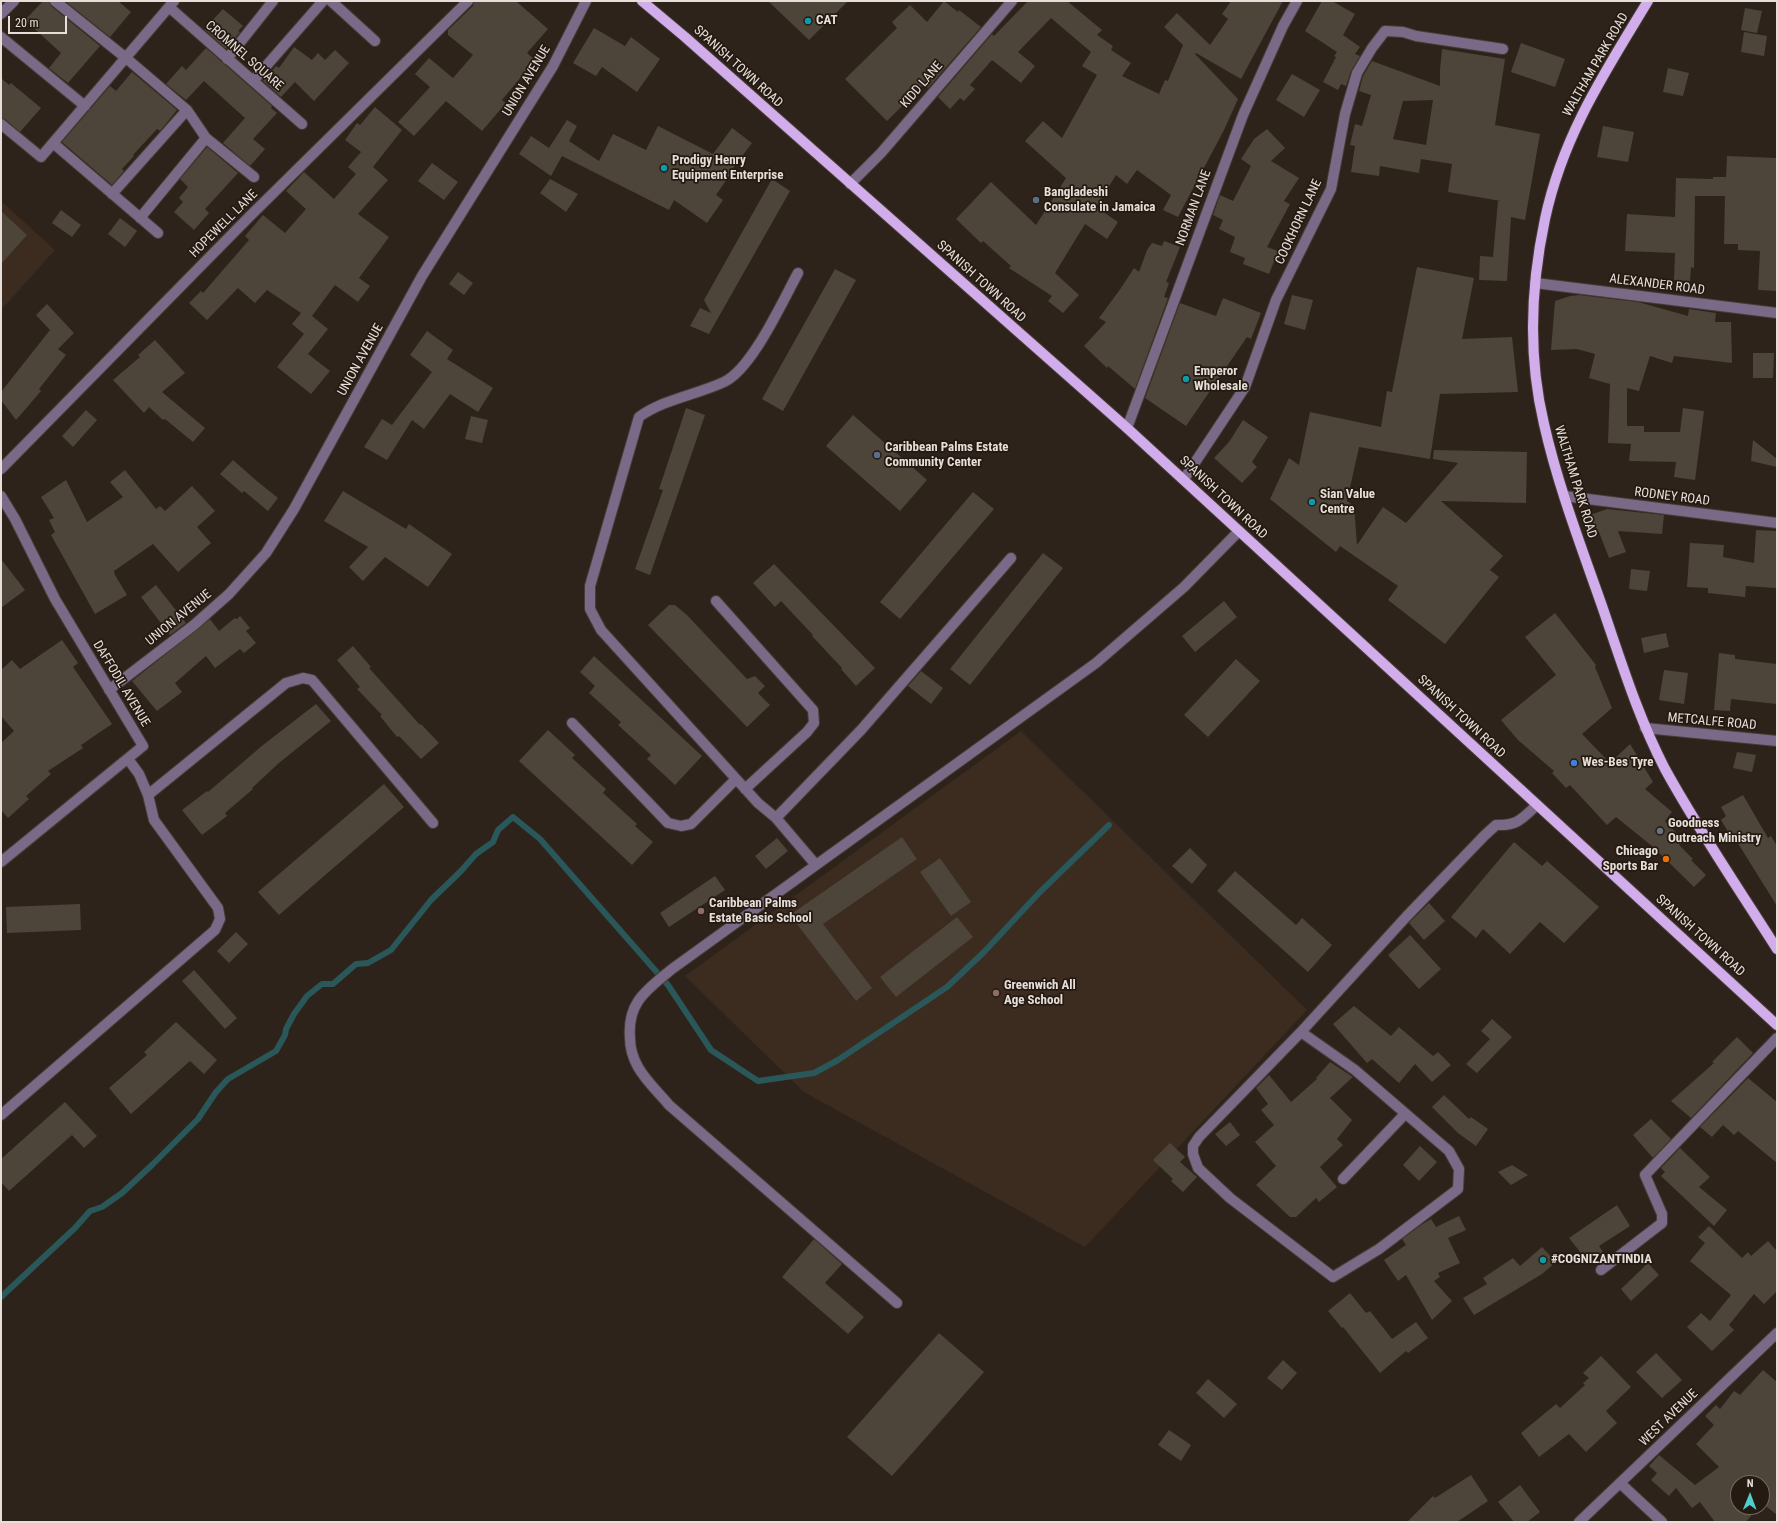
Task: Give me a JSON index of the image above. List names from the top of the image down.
{
  "streets": {
    "main road": ["WALTHAM PARK ROAD", "SPANISH TOWN ROAD"],
    "street": [
      "CROMNEL SQUARE",
      "UNION AVENUE",
      "KIDD LANE",
      "NORMAN LANE",
      "COOKHORN LANE",
      "HOPEWELL LANE",
      "ALEXANDER ROAD",
      "RODNEY ROAD",
      "DAFFODIL AVENUE",
      "METCALFE ROAD",
      "WEST AVENUE"
    ]
  },
  "crossings": [
    ["WALTHAM PARK ROAD", "ALEXANDER ROAD"],
    ["WALTHAM PARK ROAD", "RODNEY ROAD"],
    ["WALTHAM PARK ROAD", "METCALFE ROAD"],
    ["SPANISH TOWN ROAD", "KIDD LANE"],
    ["SPANISH TOWN ROAD", "NORMAN LANE"],
    ["SPANISH TOWN ROAD", "COOKHORN LANE"],
    ["UNION AVENUE", "DAFFODIL AVENUE"]
  ],
  "places": [
    "CAT",
    "Prodigy Henry Equipment Enterprise",
    "Bangladeshi Consulate in Jamaica",
    "Emperor Wholesale",
    "Caribbean Palms Estate Community Center",
    "Sian Value Centre",
    "Wes-Bes Tyre",
    "Goodness Outreach Ministry",
    "Chicago Sports Bar",
    "Caribbean Palms Estate Basic School",
    "Greenwich All Age School",
    "#COGNIZANTINDIA"
  ],
  "scale_bar": "20 m",
  "north": "top"
}
